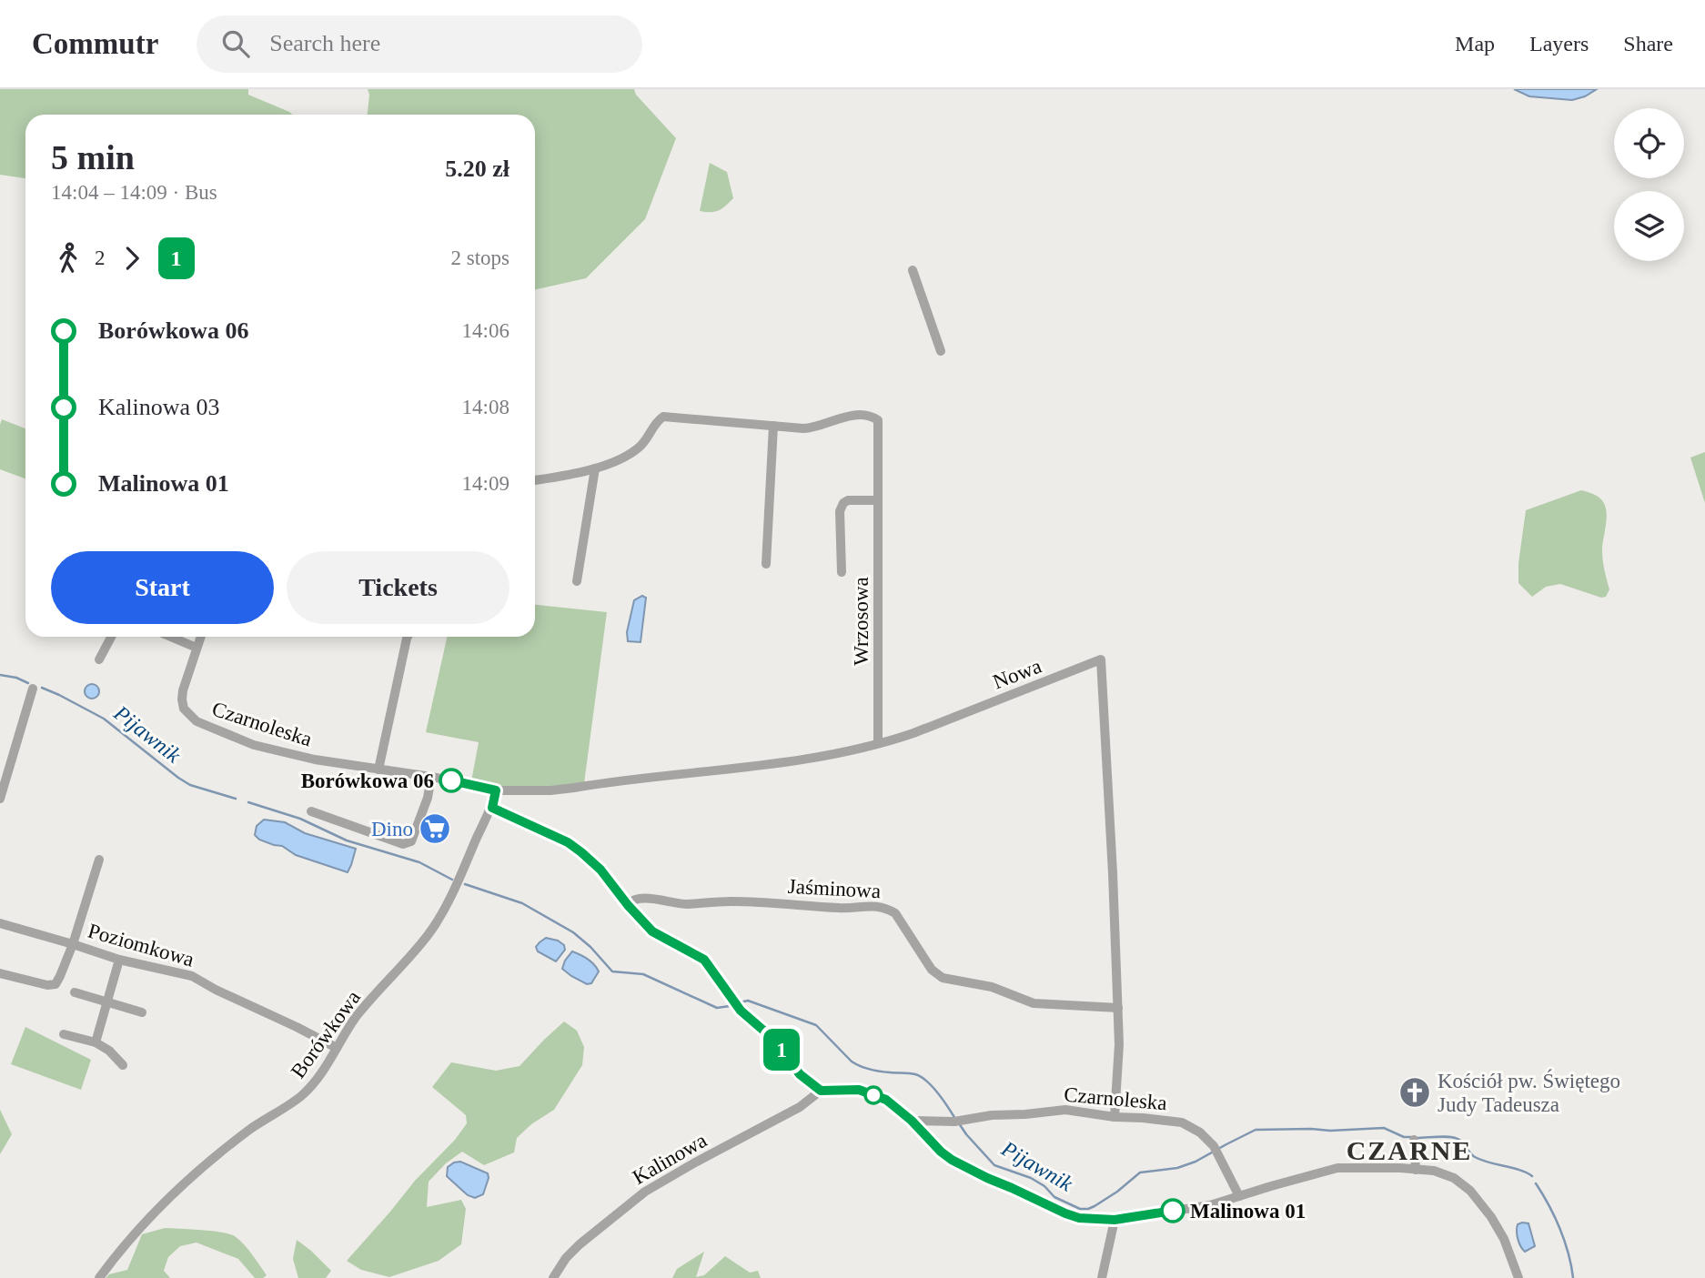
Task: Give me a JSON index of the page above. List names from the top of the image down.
{
  "streets": {
    "street": [
      "Wrzosowa",
      "Nowa",
      "Czarnoleska",
      "Jaśminowa",
      "Poziomkowa",
      "Borówkowa",
      "Kalinowa"
    ]
  },
  "crossings": [
    ["Wrzosowa", "Nowa"],
    ["Nowa", "Czarnoleska"],
    ["Nowa", "Jaśminowa"],
    ["Nowa", "Borówkowa"],
    ["Czarnoleska", "Borówkowa"],
    ["Poziomkowa", "Borówkowa"]
  ],
  "districts": ["CZARNE"],
  "water": ["Pijawnik"],
  "places": {
    "other": ["Borówkowa 06", "Malinowa 01"],
    "supermarket": ["Dino"],
    "church": ["Kościół pw. Świętego Judy Tadeusza"]
  },
  "lines": ["bus line 1"],
  "page": {
    "header": "Commutr",
    "search": "Search here",
    "nav": ["Map", "Layers", "Share"],
    "on_map": "1",
    "heading": ["5 min", "14:04 – 14:09 · Bus", "5.20 zł"],
    "legs": ["2", "1", "2 stops"],
    "list": [
      {
        "name": "Borówkowa 06",
        "value": "14:06"
      },
      {
        "name": "Kalinowa 03",
        "value": "14:08"
      },
      {
        "name": "Malinowa 01",
        "value": "14:09"
      }
    ],
    "buttons": ["Start", "Tickets"]
  }
}
